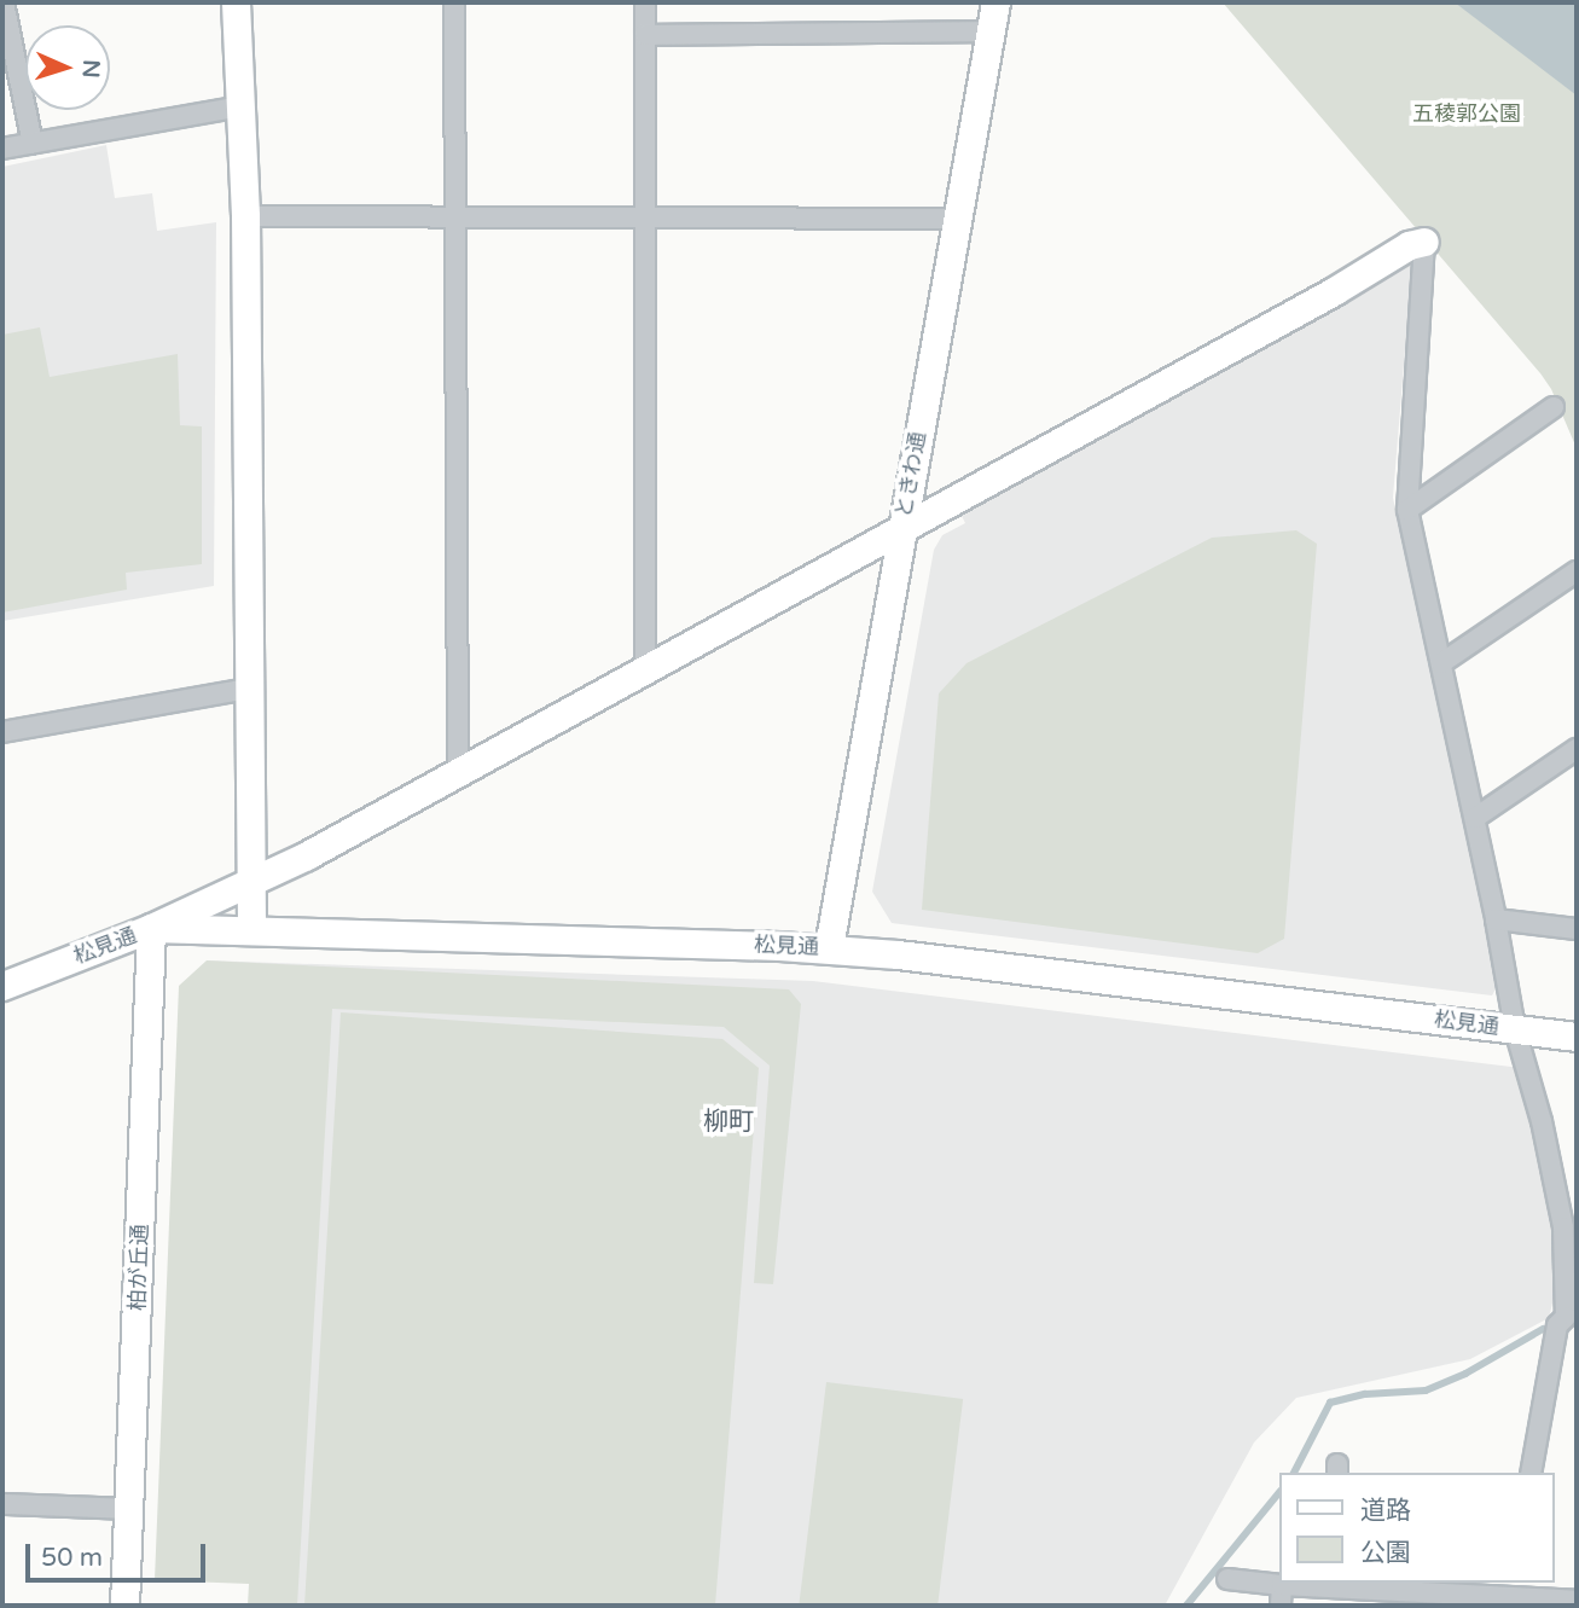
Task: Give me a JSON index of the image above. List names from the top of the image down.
{
  "streets": {
    "street": ["ときわ通", "松見通", "柏が丘通"]
  },
  "crossings": [
    ["ときわ通", "松見通"],
    ["松見通", "柏が丘通"]
  ],
  "districts": ["柳町"],
  "parks": ["五稜郭公園"],
  "legend": ["道路", "公園"],
  "scale_bar": "50 m",
  "north": "right"
}
